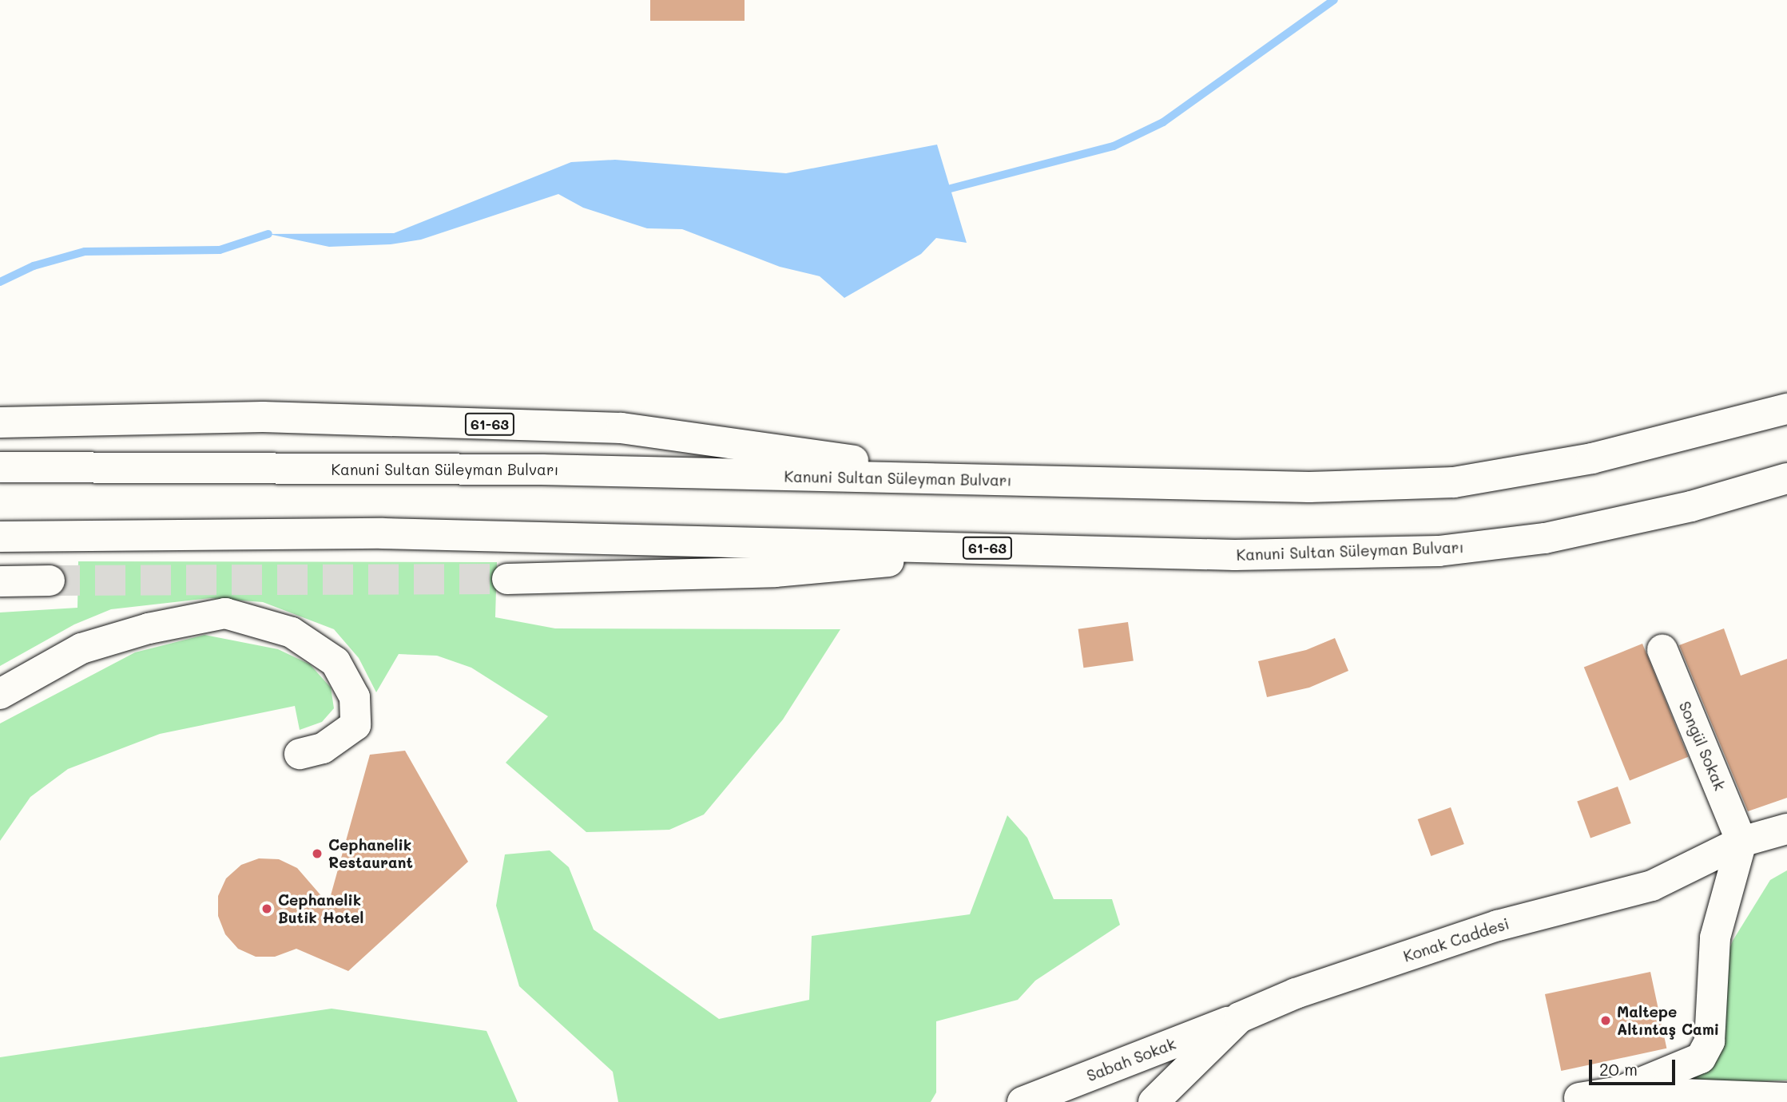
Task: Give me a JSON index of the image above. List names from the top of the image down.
{
  "streets": {
    "main road": [
      "61-63",
      "Kanuni Sultan Süleyman Bulvarı",
      "Songül Sokak",
      "Konak Caddesi",
      "Sabah Sokak"
    ]
  },
  "crossings": [
    ["61-63", "Kanuni Sultan Süleyman Bulvarı"],
    ["Songül Sokak", "Konak Caddesi"],
    ["Konak Caddesi", "Sabah Sokak"]
  ],
  "places": ["Cephanelik Restaurant", "Cephanelik Butik Hotel", "Maltepe Altıntaş Cami"],
  "scale_bar": "20 m"
}
